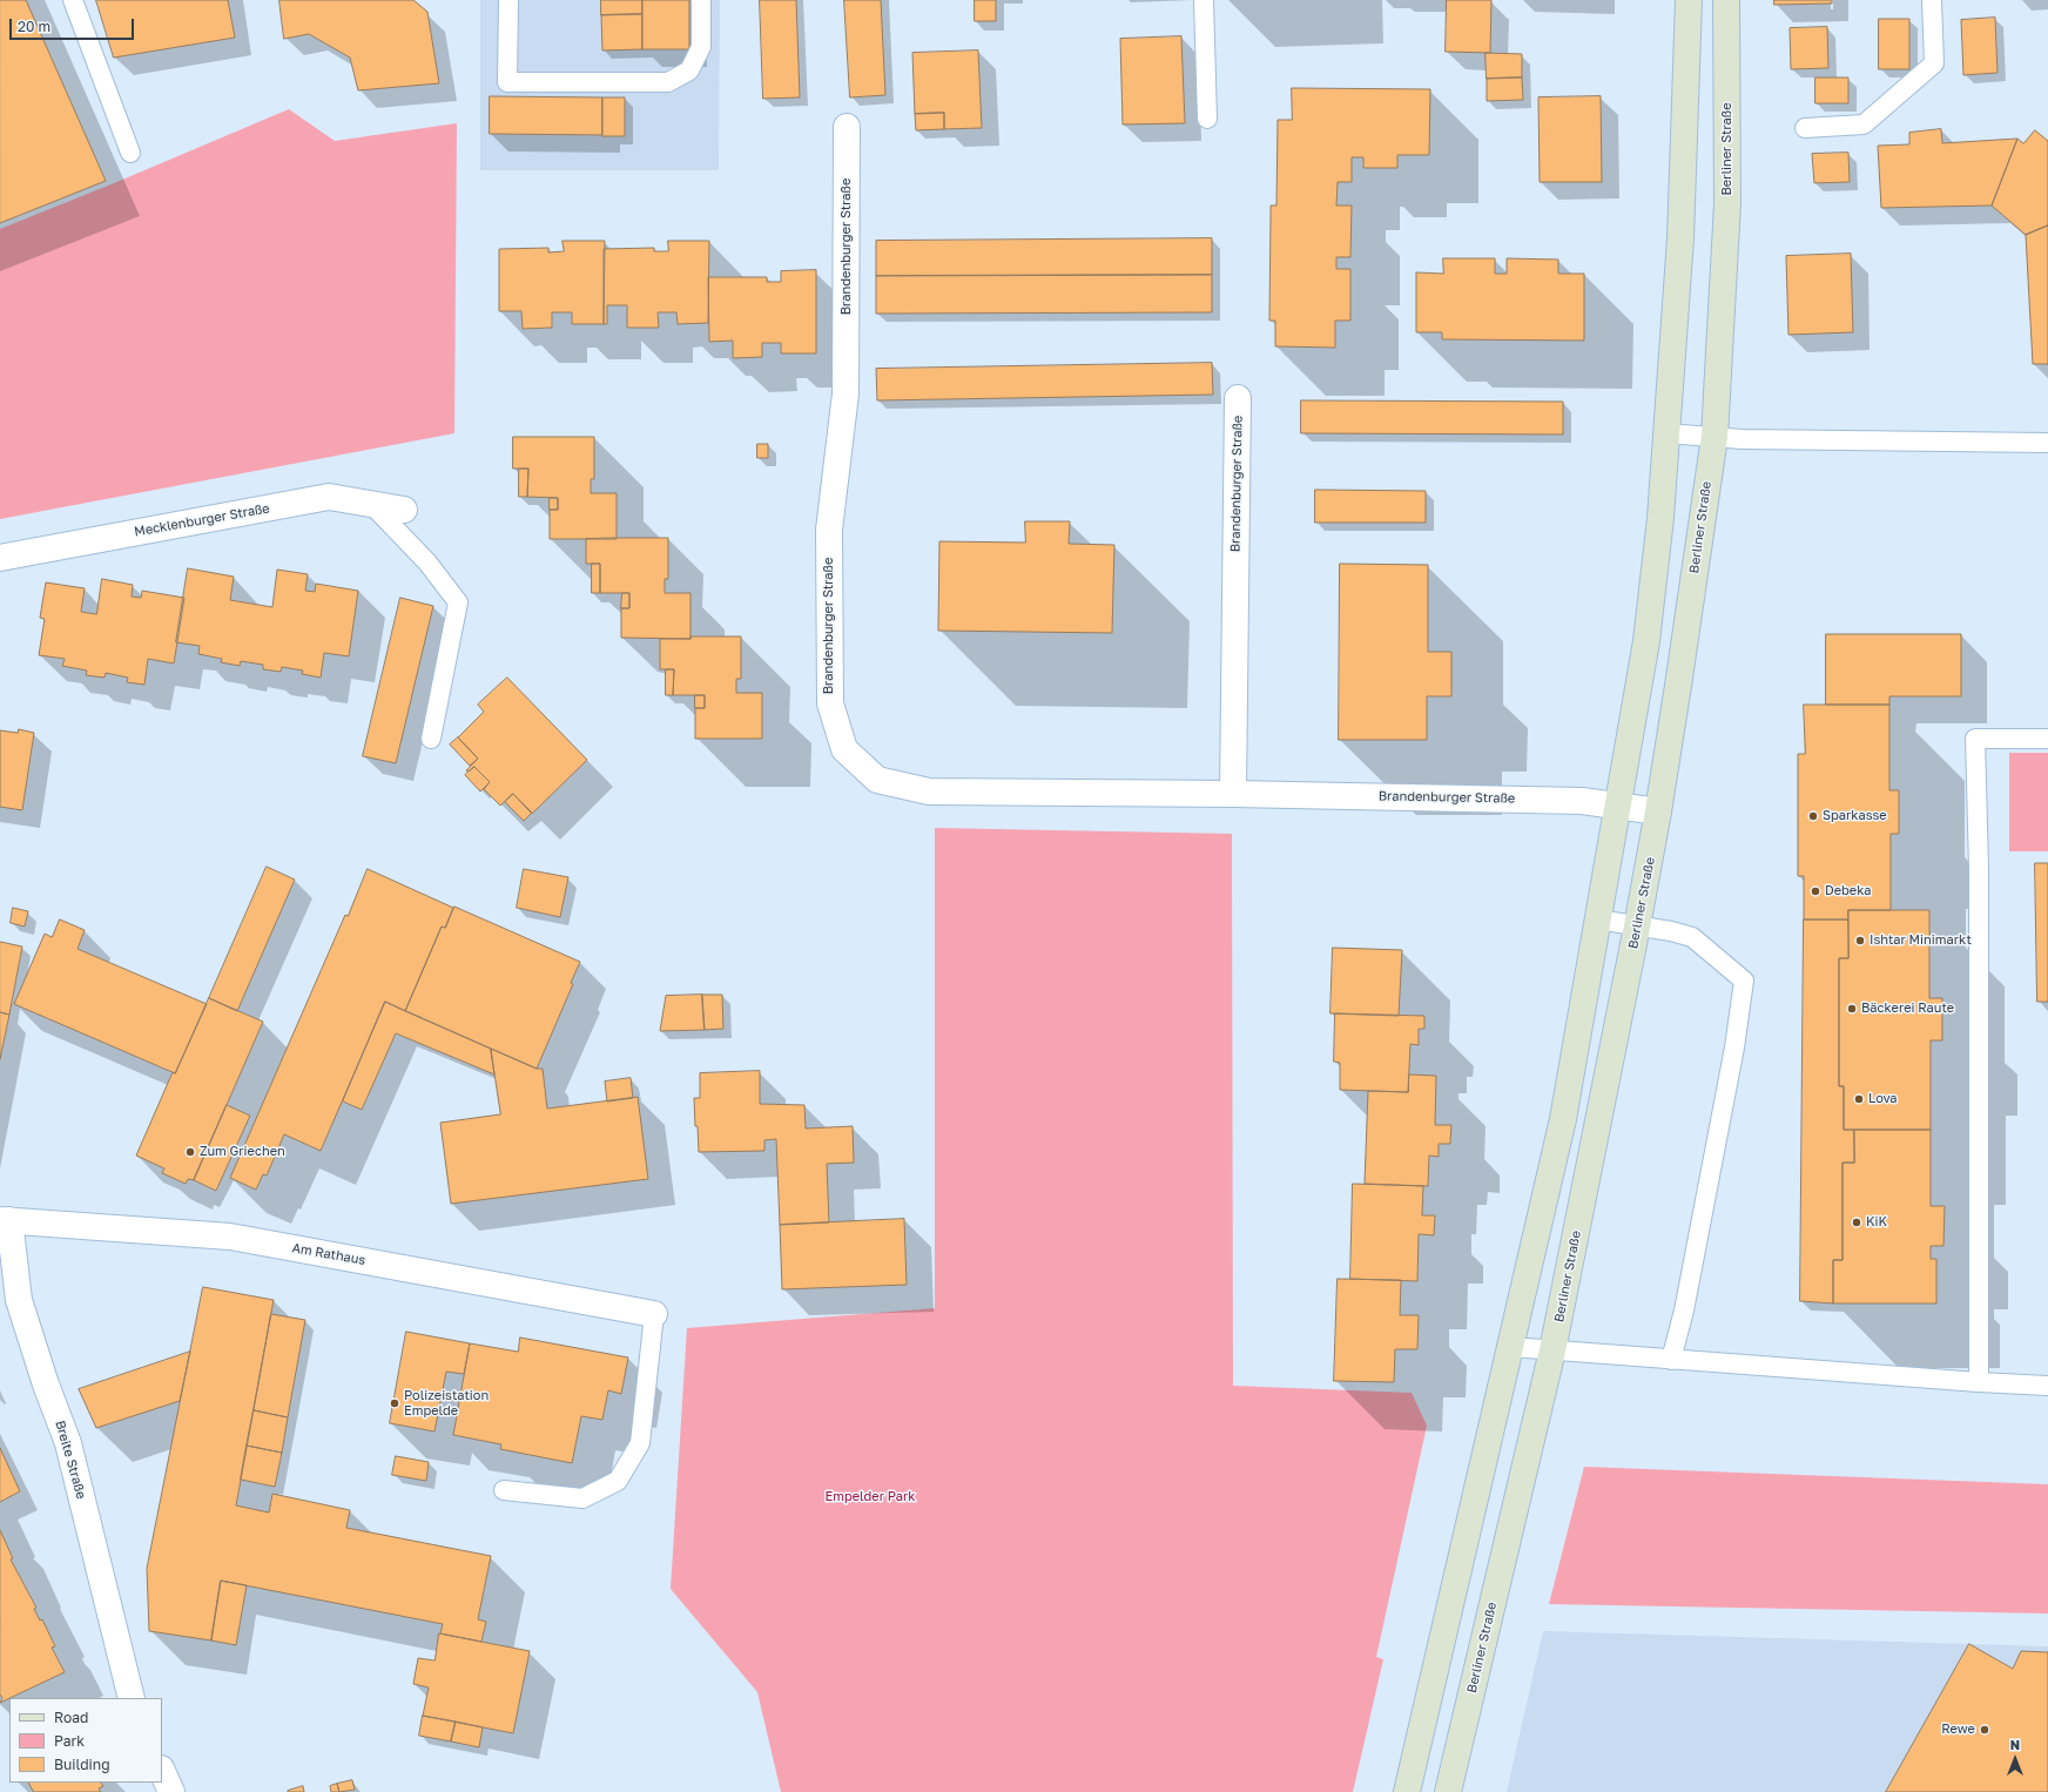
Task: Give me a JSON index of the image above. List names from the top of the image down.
{
  "streets": {
    "street": [
      "Berliner Straße",
      "Brandenburger Straße",
      "Mecklenburger Straße",
      "Am Rathaus",
      "Breite Straße"
    ]
  },
  "crossings": [
    ["Berliner Straße", "Brandenburger Straße"],
    ["Am Rathaus", "Breite Straße"]
  ],
  "parks": ["Empelder Park"],
  "places": [
    "Sparkasse",
    "Debeka",
    "Ishtar Minimarkt",
    "Bäckerei Raute",
    "Lova",
    "Zum Griechen",
    "KiK",
    "Polizeistation Empelde",
    "Rewe"
  ],
  "legend": ["Road", "Park", "Building"],
  "scale_bar": "20 m",
  "north": "top"
}
